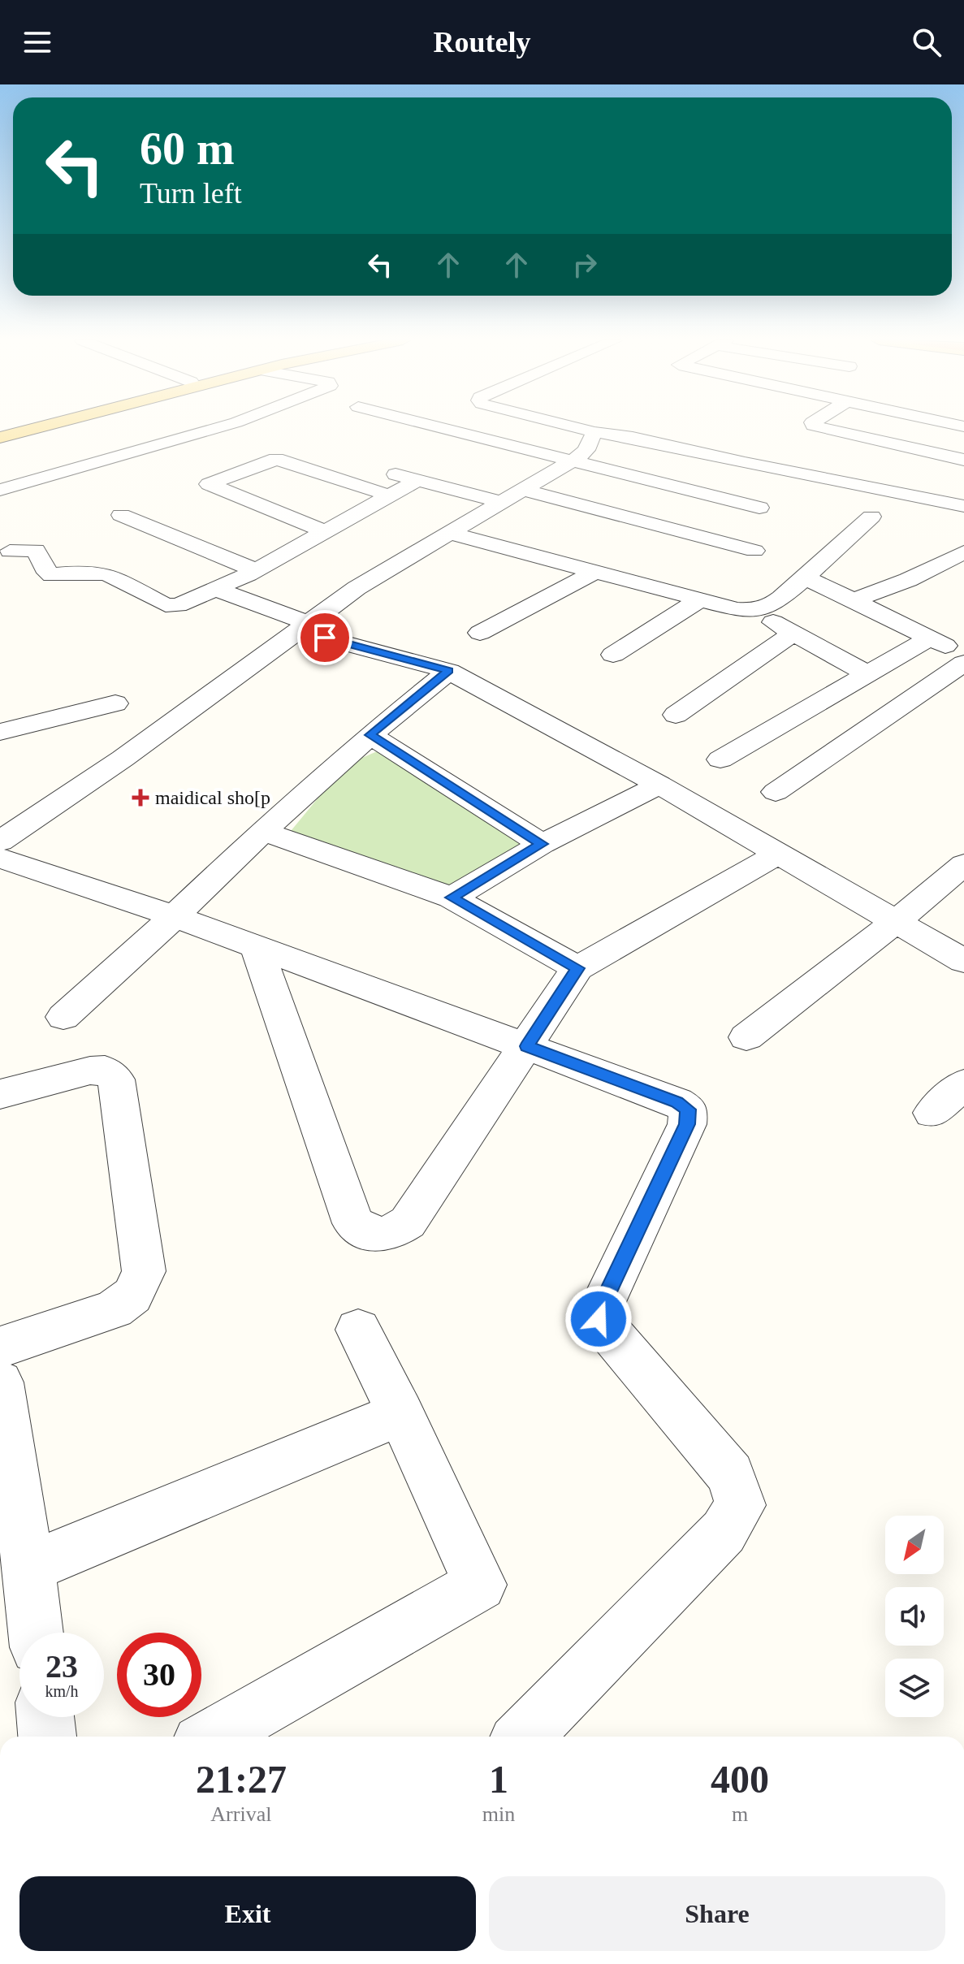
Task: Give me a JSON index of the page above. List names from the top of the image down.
{
  "places": {
    "health": ["maidical sho[p"]
  },
  "north": "bottom left",
  "page": {
    "header": "Routely",
    "turn": ["60 m", "Turn left"],
    "speed": "23 km/h",
    "limit": "30",
    "eta": [
      "21:27",
      "Arrival",
      "1",
      "min",
      "400",
      "m"
    ],
    "buttons": ["Exit", "Share"]
  }
}
